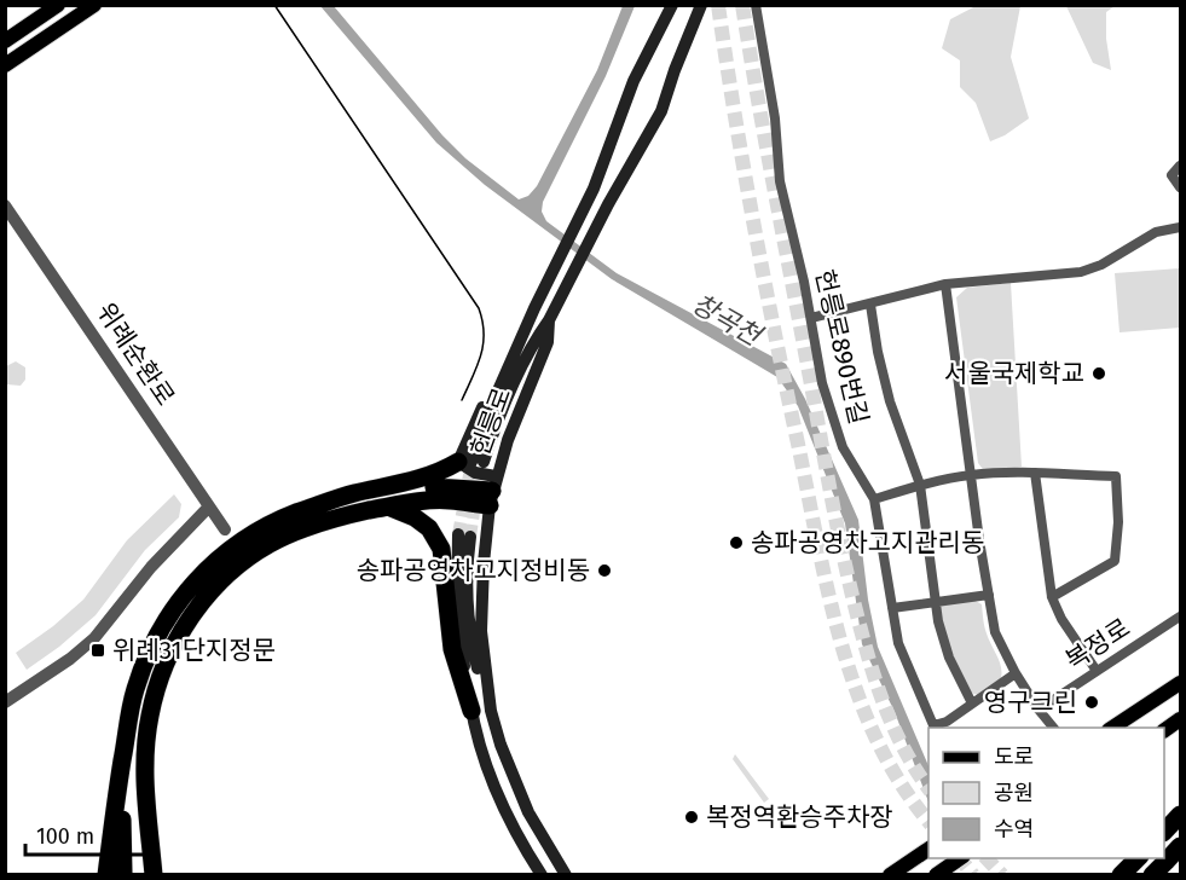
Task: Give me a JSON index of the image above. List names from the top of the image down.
{
  "streets": {
    "main road": ["헌릉로"],
    "street": ["헌릉로890번길", "위례순환로", "복정로"]
  },
  "water": ["창곡천"],
  "places": {
    "other": [
      "서울국제학교",
      "송파공영차고지관리동",
      "송파공영차고지정비동",
      "영구크린",
      "복정역환승주차장"
    ],
    "transit": ["위례31단지정문"]
  },
  "legend": ["도로", "공원", "수역"],
  "scale_bar": "100 m"
}
